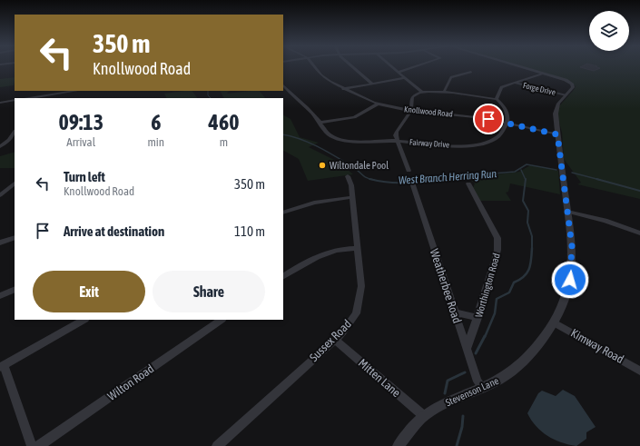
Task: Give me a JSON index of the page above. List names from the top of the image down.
{
  "streets": {
    "street": [
      "Forge Drive",
      "Knollwood Road",
      "Fairway Drive",
      "Worthington Road",
      "Weatherbee Road",
      "Sussex Road",
      "Kimway Road",
      "Mitten Lane",
      "Wilton Road",
      "Stevenson Lane"
    ]
  },
  "crossings": [
    ["Forge Drive", "Stevenson Lane"],
    ["Knollwood Road", "Fairway Drive"],
    ["Knollwood Road", "Stevenson Lane"],
    ["Worthington Road", "Weatherbee Road"],
    ["Weatherbee Road", "Stevenson Lane"],
    ["Sussex Road", "Mitten Lane"],
    ["Kimway Road", "Stevenson Lane"],
    ["Mitten Lane", "Stevenson Lane"]
  ],
  "water": ["West Branch Herring Run"],
  "places": ["Wiltondale Pool"],
  "page": {
    "turn": ["350 m", "Knollwood Road"],
    "eta": [
      "09:13",
      "Arrival",
      "6",
      "min",
      "460",
      "m"
    ],
    "list": [
      {
        "name": "Turn left",
        "note": "Knollwood Road",
        "value": "350 m"
      },
      {
        "name": "Arrive at destination",
        "value": "110 m"
      }
    ],
    "buttons": ["Exit", "Share"]
  }
}
